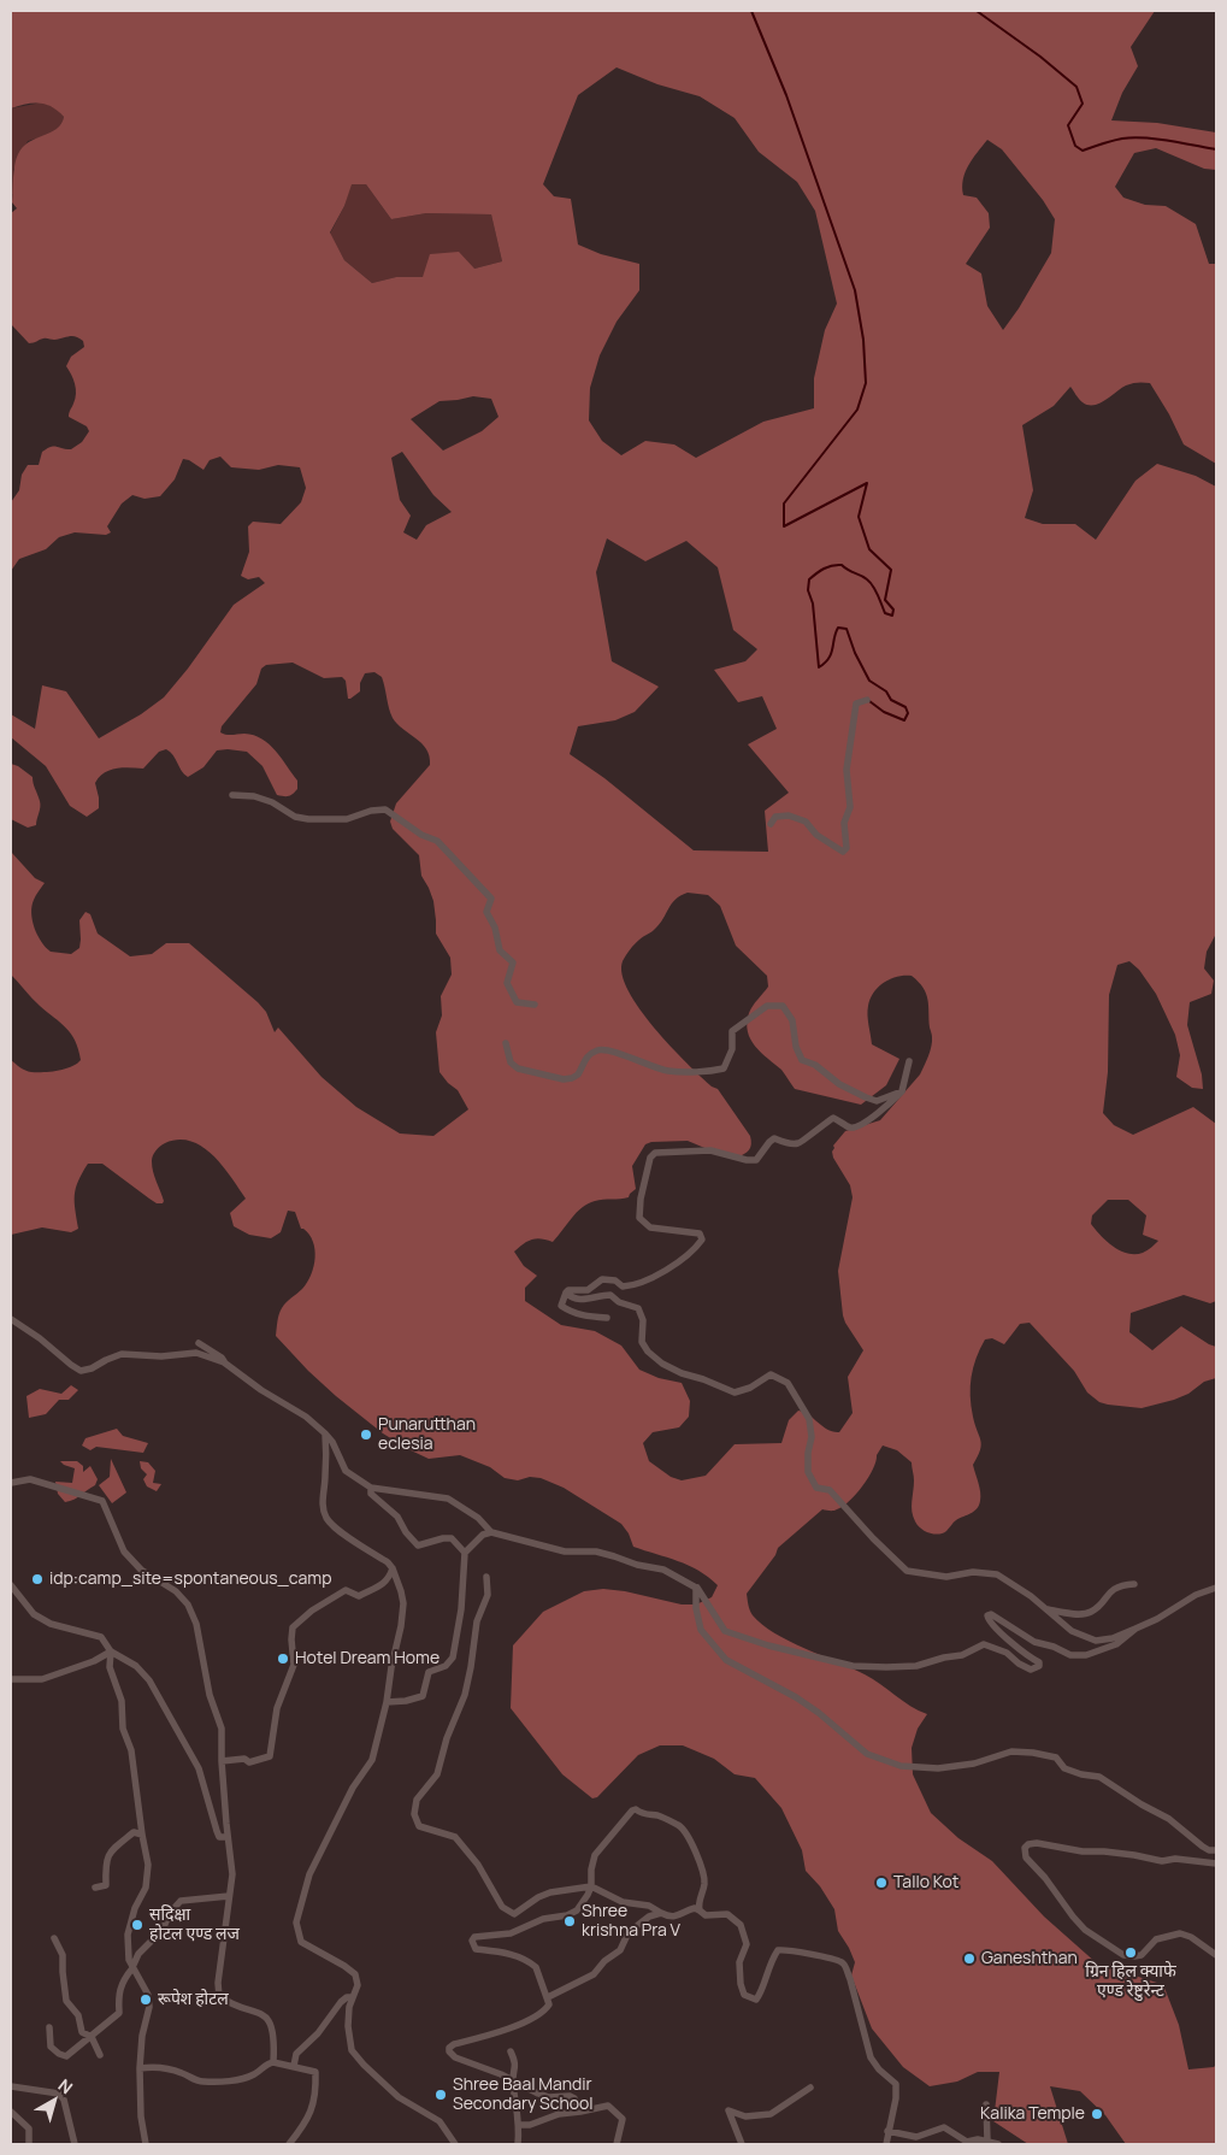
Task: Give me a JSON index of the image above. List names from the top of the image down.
{
  "places": [
    "Punarutthan eclesia",
    "idp:camp_site=spontaneous_camp",
    "Hotel Dream Home",
    "Tallo Kot",
    "Shree krishna Pra V",
    "सदिक्षा होटल एण्ड लज",
    "ग्रिन हिल क्याफे एण्ड रेष्टुरेन्ट",
    "Ganeshthan",
    "रूपेश होटल",
    "Shree Baal Mandir Secondary School",
    "Kalika Temple"
  ],
  "north": "top right"
}
